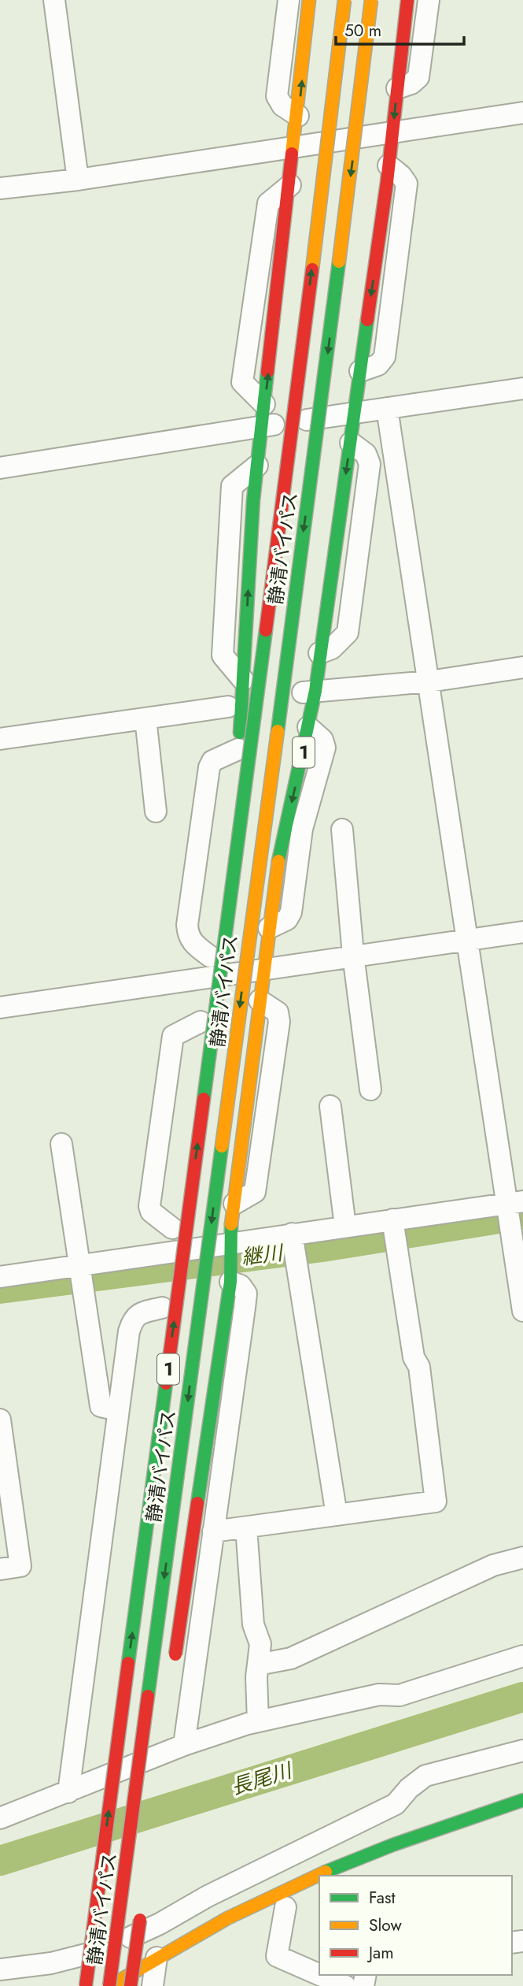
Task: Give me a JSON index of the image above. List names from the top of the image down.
{
  "streets": {
    "main road": ["静清バイパス", "1"]
  },
  "crossings": [
    ["静清バイパス", "1"]
  ],
  "water": ["継川", "長尾川"],
  "legend": ["Fast", "Slow", "Jam"],
  "scale_bar": "50 m"
}
